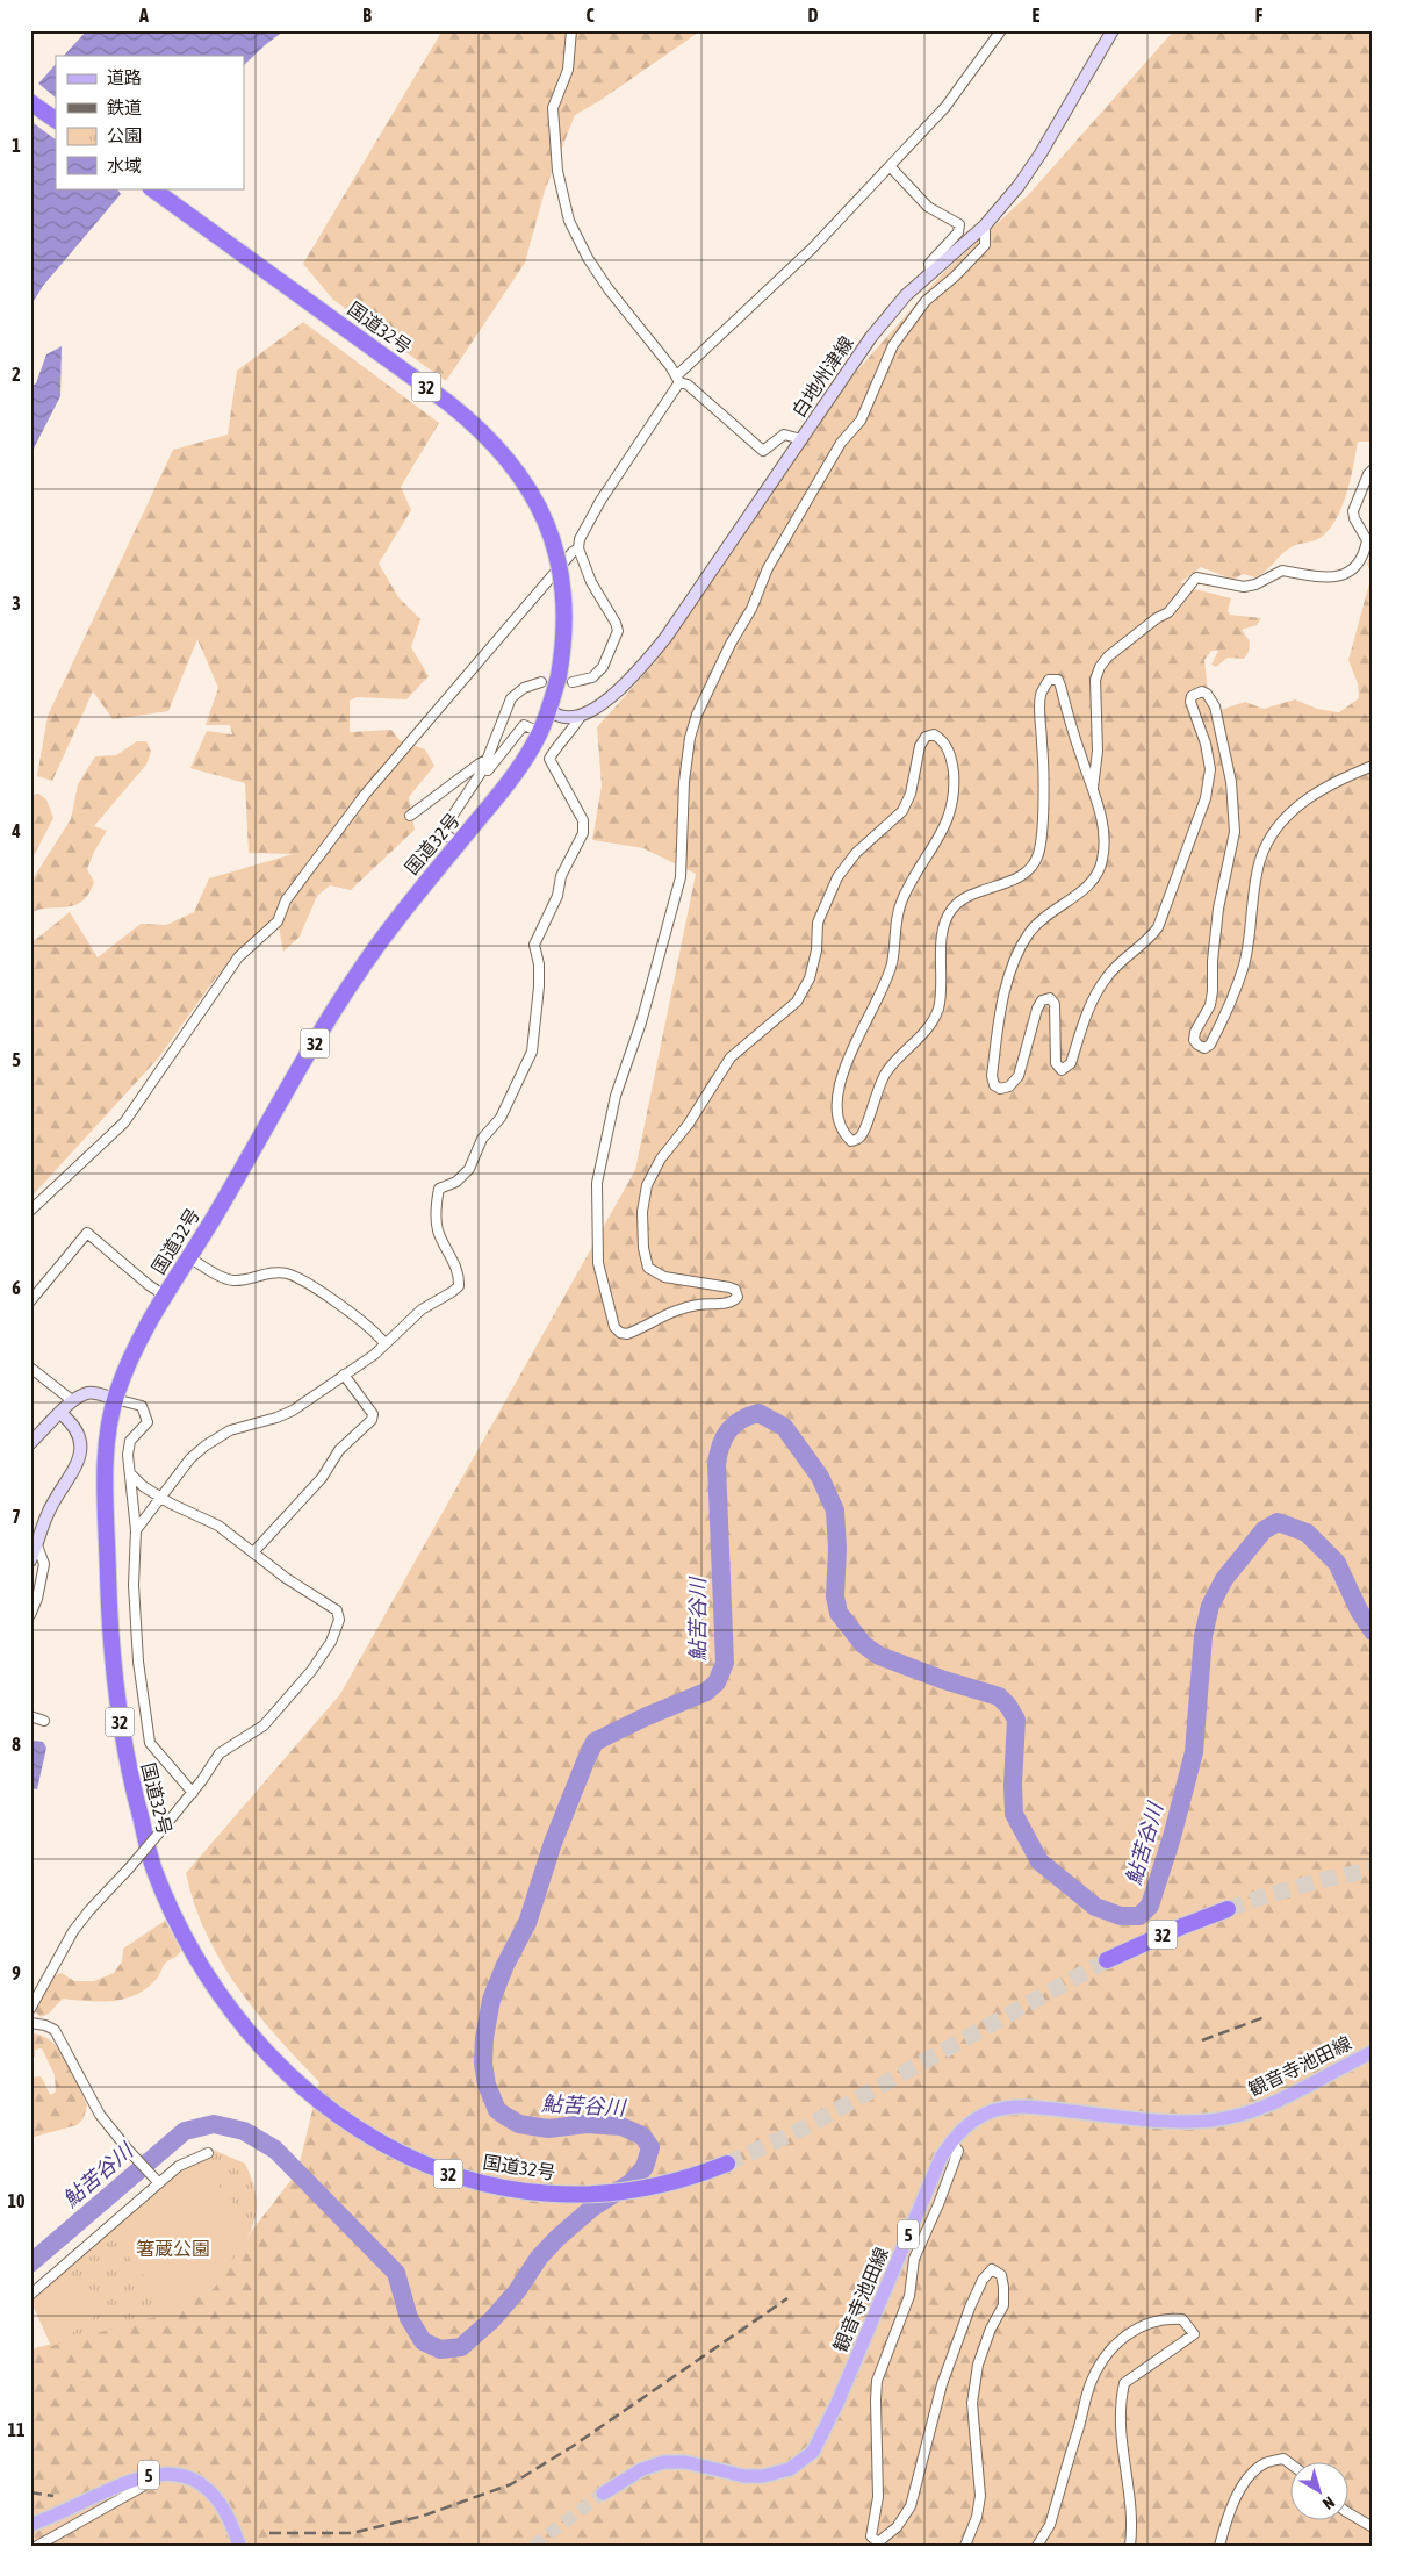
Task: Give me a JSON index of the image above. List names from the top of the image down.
{
  "streets": {
    "highway": ["国道32号", "32"],
    "main road": ["白地州津線", "観音寺池田線", "5"]
  },
  "water": ["鮎苦谷川"],
  "parks": ["箸蔵公園"],
  "legend": [
    "道路",
    "鉄道",
    "公園",
    "水域"
  ],
  "north": "bottom right",
  "grid": {
    "columns": [
      "A",
      "B",
      "C",
      "D",
      "E",
      "F"
    ],
    "rows": [
      "1",
      "2",
      "3",
      "4",
      "5",
      "6",
      "7",
      "8",
      "9",
      "10",
      "11"
    ]
  }
}
